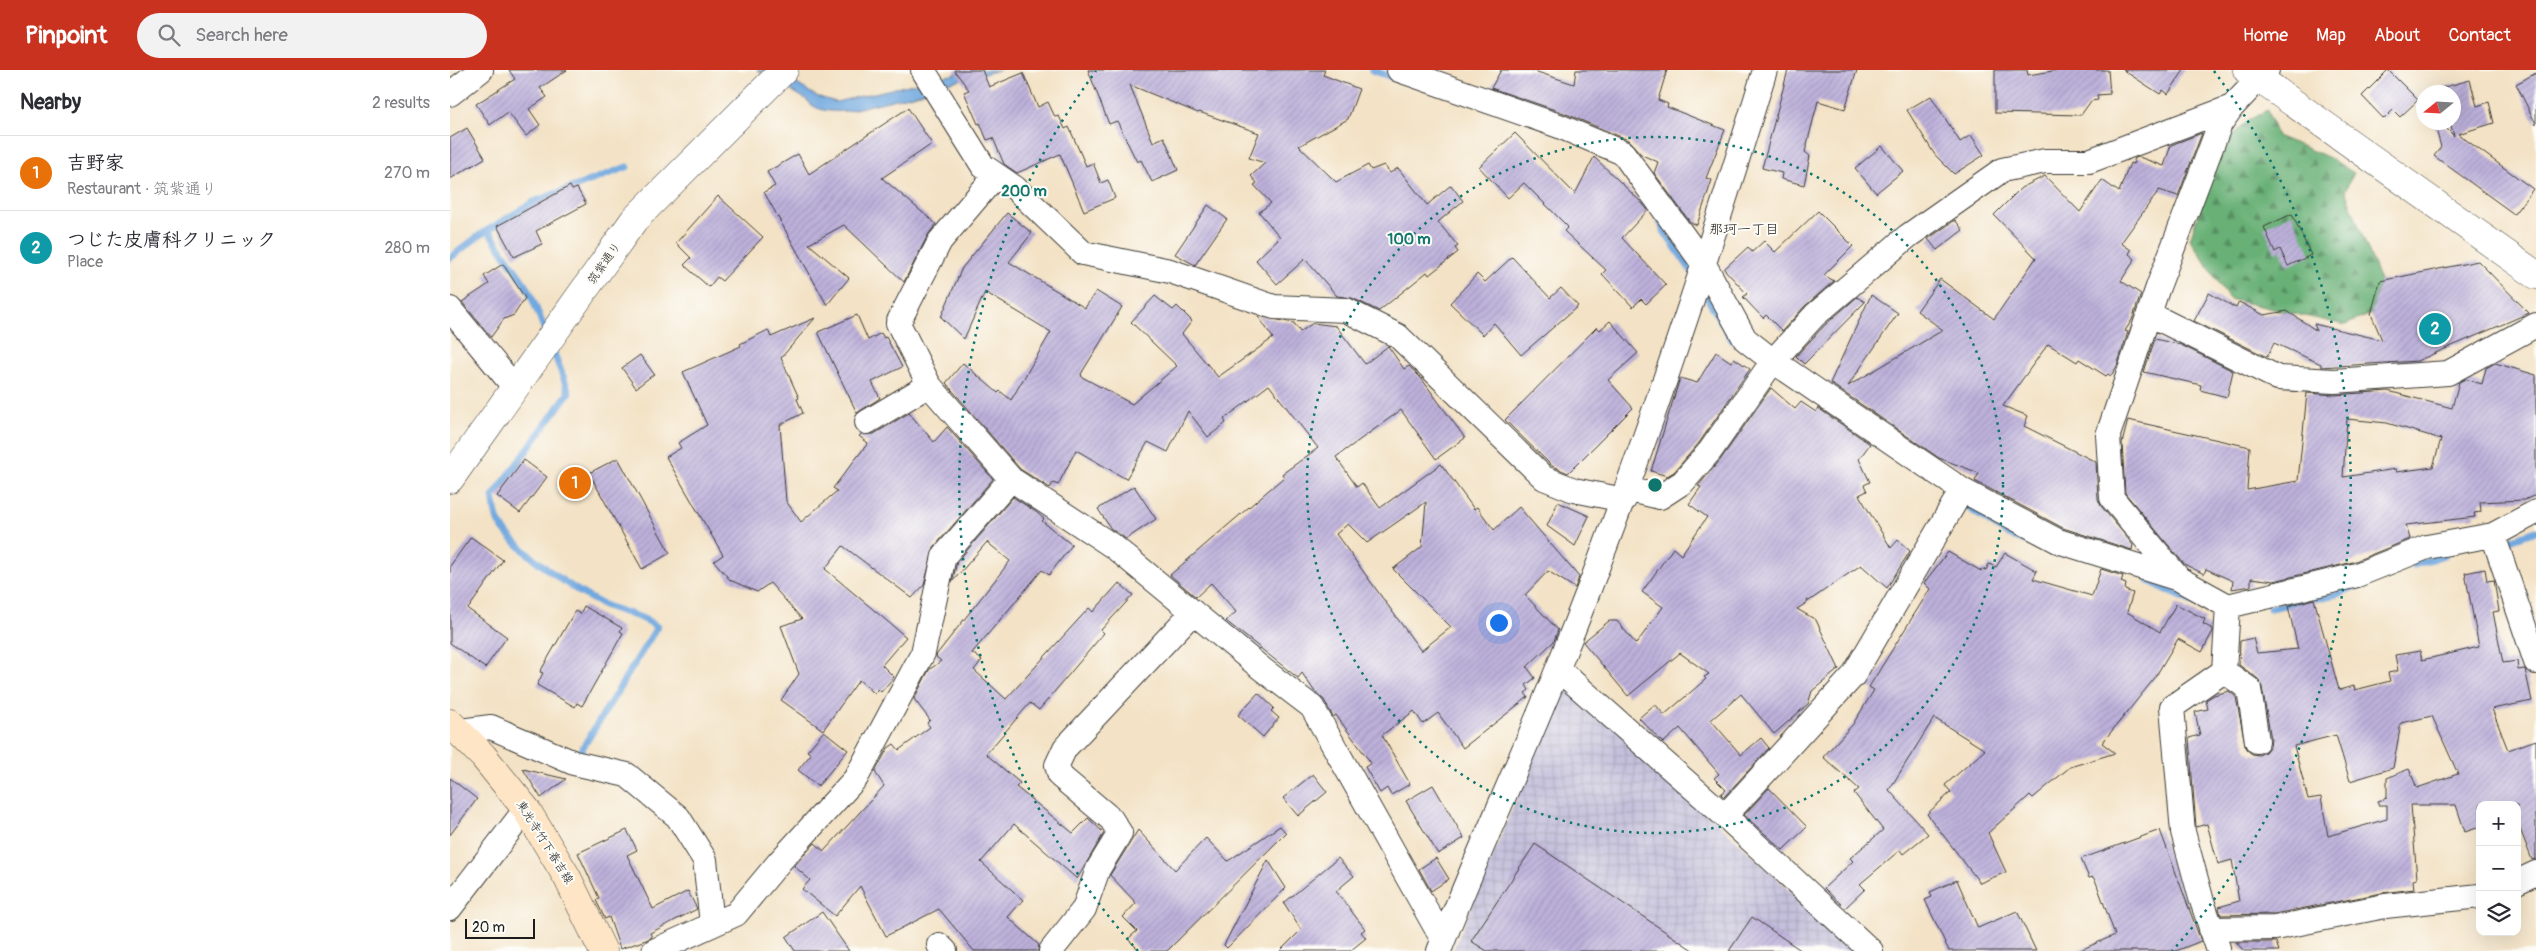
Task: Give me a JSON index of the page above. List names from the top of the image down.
{
  "streets": {
    "main road": ["東光寺竹下春吉線"],
    "street": ["筑紫通り"]
  },
  "districts": ["那珂一丁目"],
  "scale_bar": "20 m",
  "north": "left",
  "page": {
    "header": "Pinpoint",
    "search": "Search here",
    "nav": [
      "Home",
      "Map",
      "About",
      "Contact"
    ],
    "heading": ["Nearby", "2 results"],
    "list": [
      {
        "mark": "1",
        "name": "吉野家",
        "note": "Restaurant · 筑紫通り",
        "value": "270 m"
      },
      {
        "mark": "2",
        "name": "つじた皮膚科クリニック",
        "note": "Place",
        "value": "280 m"
      }
    ],
    "pins": ["2", "1"],
    "map_buttons": ["+", "−"],
    "scale": "20 m"
  },
  "rings": ["200 m", "100 m"]
}
